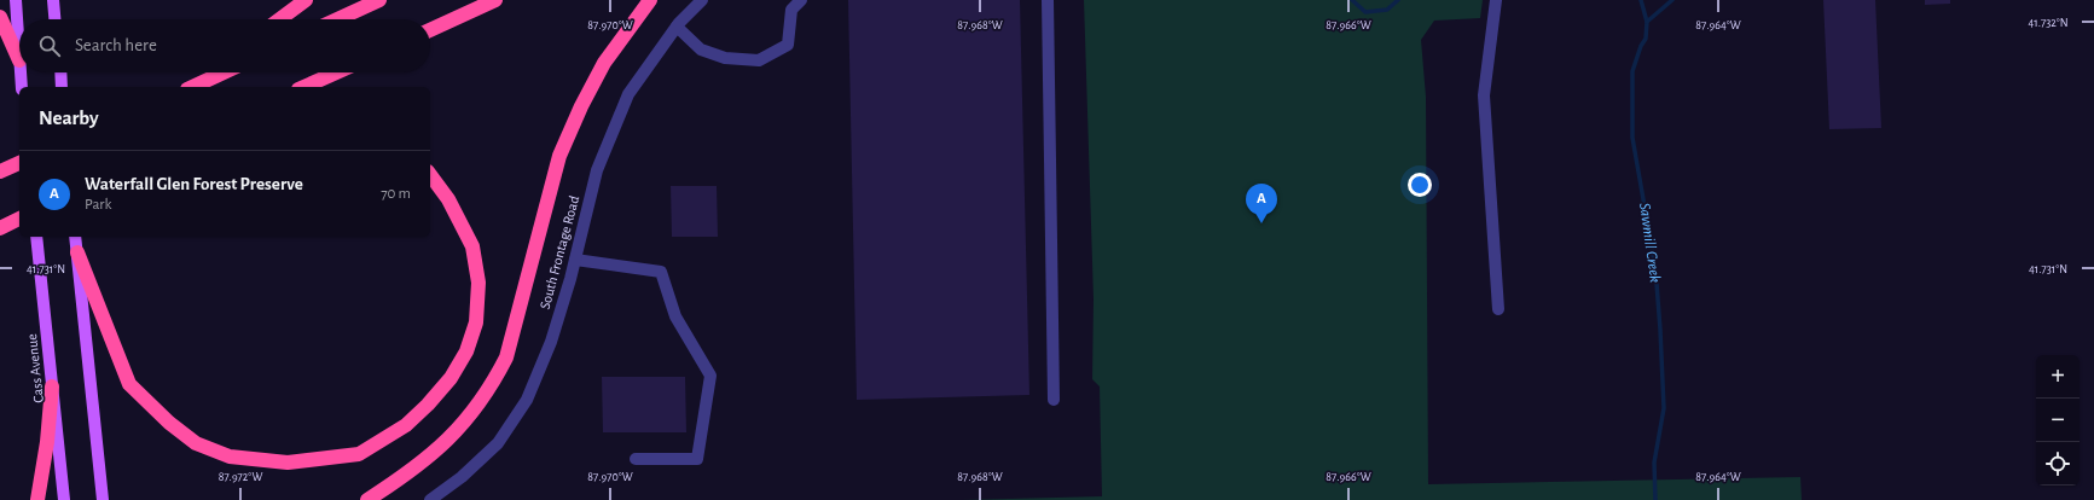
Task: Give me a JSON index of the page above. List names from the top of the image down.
{
  "streets": {
    "main road": ["Cass Avenue"],
    "street": ["South Frontage Road"]
  },
  "water": ["Sawmill Creek"],
  "page": {
    "search": "Search here",
    "heading": "Nearby",
    "list": [
      {
        "mark": "A",
        "name": "Waterfall Glen Forest Preserve",
        "note": "Park",
        "value": "70 m"
      }
    ],
    "pins": "A",
    "map_buttons": ["+", "−"]
  },
  "coordinates": [
    "41.732°N",
    "87.970°W",
    "87.968°W",
    "87.966°W",
    "87.964°W",
    "41.731°N",
    "87.972°W"
  ]
}
